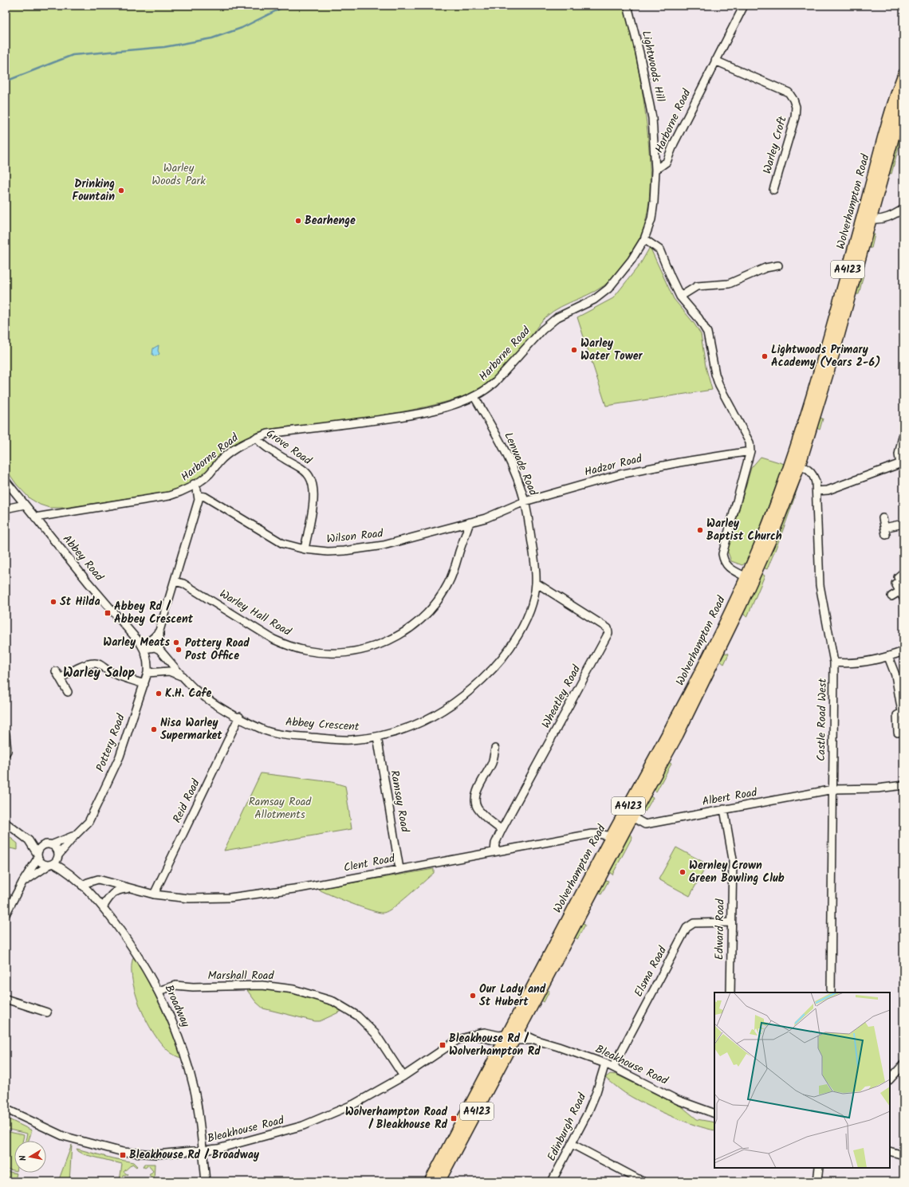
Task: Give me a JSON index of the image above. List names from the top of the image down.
{
  "streets": {
    "highway": ["Wolverhampton Road", "A4123"],
    "street": [
      "Lightwoods Hill",
      "Harborne Road",
      "Warley Croft",
      "Grove Road",
      "Lenwade Road",
      "Hadzor Road",
      "Wilson Road",
      "Abbey Road",
      "Warley Hall Road",
      "Wheatley Road",
      "Castle Road West",
      "Abbey Crescent",
      "Pottery Road",
      "Albert Road",
      "Reid Road",
      "Ramsay Road",
      "Clent Road",
      "Edward Road",
      "Elsma Road",
      "Marshall Road",
      "Broadway",
      "Bleakhouse Road",
      "Edinburgh Road"
    ]
  },
  "crossings": [
    ["Lightwoods Hill", "Harborne Road"],
    ["Harborne Road", "Warley Croft"],
    ["Harborne Road", "Grove Road"],
    ["Harborne Road", "Lenwade Road"],
    ["Harborne Road", "Abbey Road"],
    ["Wolverhampton Road", "Castle Road West"],
    ["Wolverhampton Road", "Albert Road"],
    ["Wolverhampton Road", "Clent Road"],
    ["Wolverhampton Road", "Bleakhouse Road"],
    ["Grove Road", "Wilson Road"],
    ["Lenwade Road", "Hadzor Road"],
    ["Lenwade Road", "Wheatley Road"],
    ["Lenwade Road", "Abbey Crescent"],
    ["Hadzor Road", "Wilson Road"],
    ["Wilson Road", "Warley Hall Road"],
    ["Abbey Road", "Pottery Road"],
    ["Wheatley Road", "Abbey Crescent"],
    ["Wheatley Road", "Clent Road"],
    ["Castle Road West", "Albert Road"],
    ["Abbey Crescent", "Pottery Road"],
    ["Abbey Crescent", "Reid Road"],
    ["Abbey Crescent", "Ramsay Road"],
    ["Pottery Road", "Broadway"],
    ["Albert Road", "Edward Road"],
    ["Reid Road", "Clent Road"],
    ["Ramsay Road", "Clent Road"],
    ["Clent Road", "Broadway"],
    ["Edward Road", "Elsma Road"],
    ["Elsma Road", "Bleakhouse Road"],
    ["Marshall Road", "Broadway"],
    ["Marshall Road", "Bleakhouse Road"],
    ["Broadway", "Bleakhouse Road"],
    ["Bleakhouse Road", "Edinburgh Road"]
  ],
  "districts": ["Warley Salop"],
  "parks": ["Warley Woods Park", "Ramsay Road Allotments"],
  "places": {
    "other": [
      "Drinking Fountain",
      "Bearhenge",
      "Warley Water Tower",
      "Lightwoods Primary Academy (Years 2-6)",
      "Warley Baptist Church",
      "St Hilda",
      "Warley Meats",
      "Pottery Road Post Office",
      "K.H. Cafe",
      "Nisa Warley Supermarket",
      "Wernley Crown Green Bowling Club",
      "Our Lady and St Hubert"
    ],
    "transit": [
      "Abbey Rd / Abbey Crescent",
      "Bleakhouse Rd / Wolverhampton Rd",
      "Wolverhampton Road / Bleakhouse Rd",
      "Bleakhouse Rd / Broadway"
    ]
  },
  "north": "left"
}
